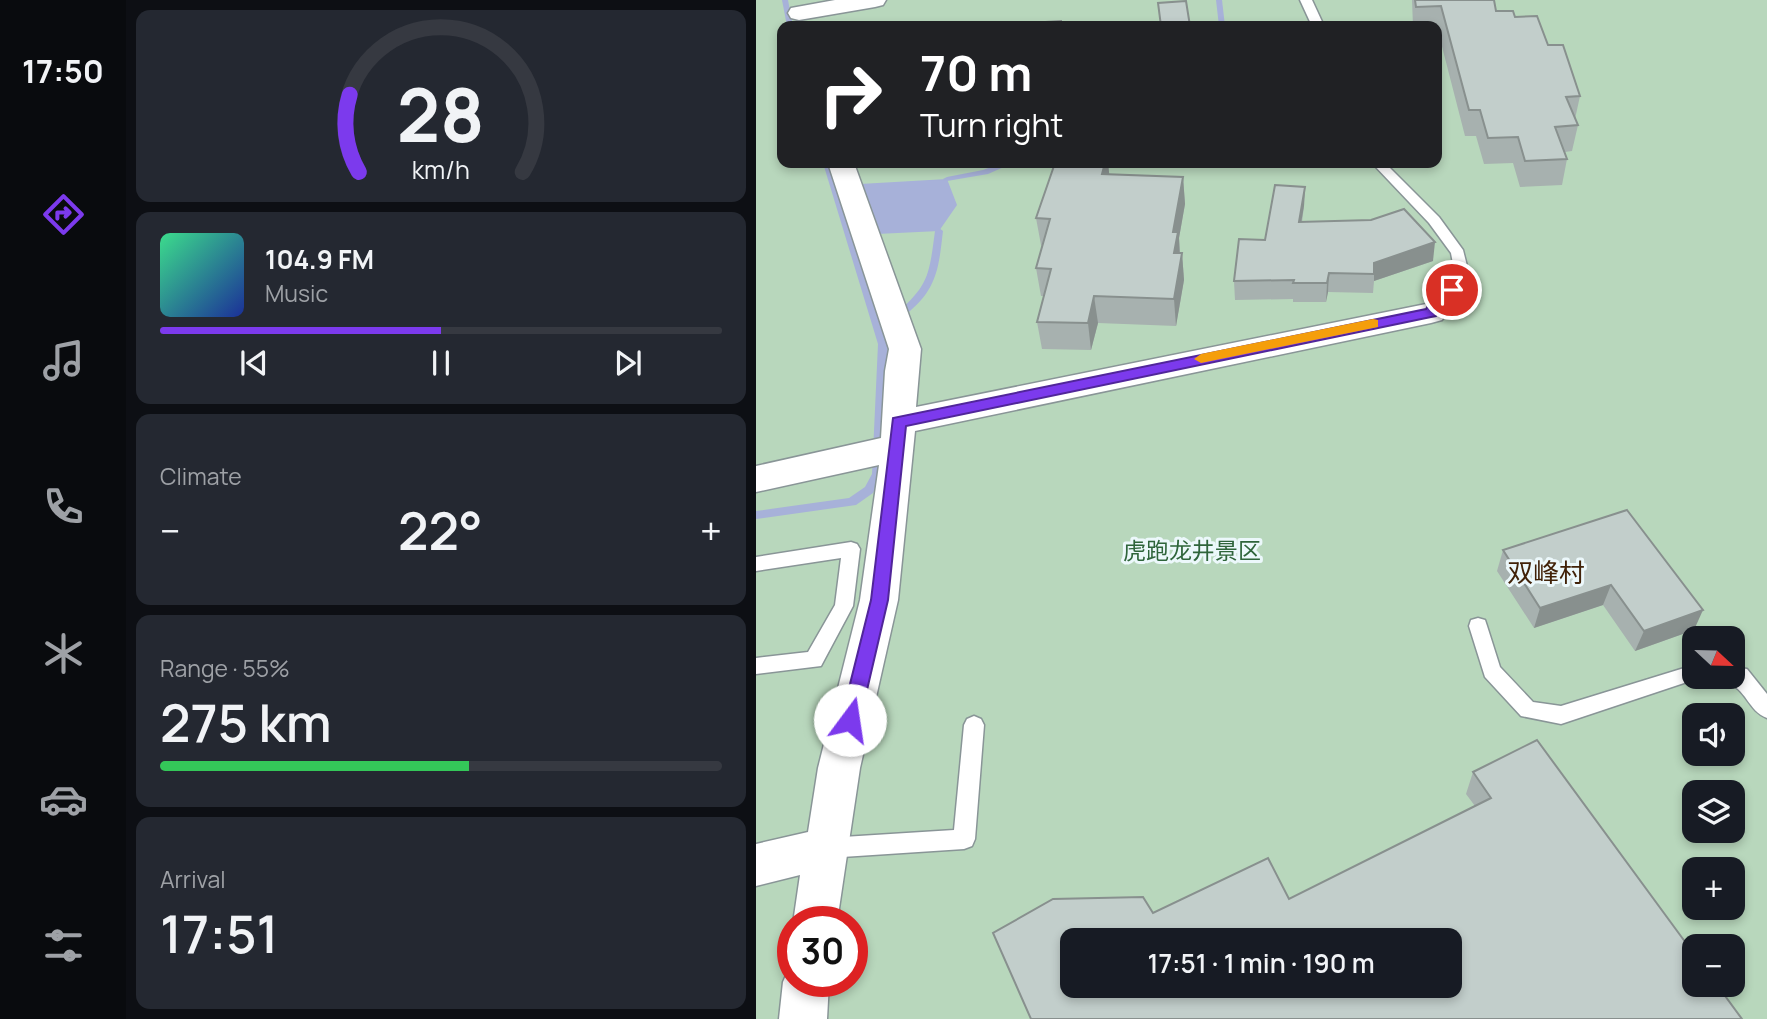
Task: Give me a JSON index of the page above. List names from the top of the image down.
{
  "districts": ["双峰村"],
  "parks": ["虎跑龙井景区"],
  "north": "right",
  "page": {
    "tabs": "17:50",
    "turn": ["70 m", "Turn right"],
    "song": ["104.9 FM", "Music"],
    "tile": [
      "Climate",
      ["Range · 55%", "275 km"],
      ["Arrival", "17:51"]
    ],
    "heat": ["−", "22°", "+"],
    "map_buttons": ["+", "−"],
    "limit": "30",
    "trip": "17:51 · 1 min · 190 m",
    "gauge": ["28", "km/h"]
  }
}
